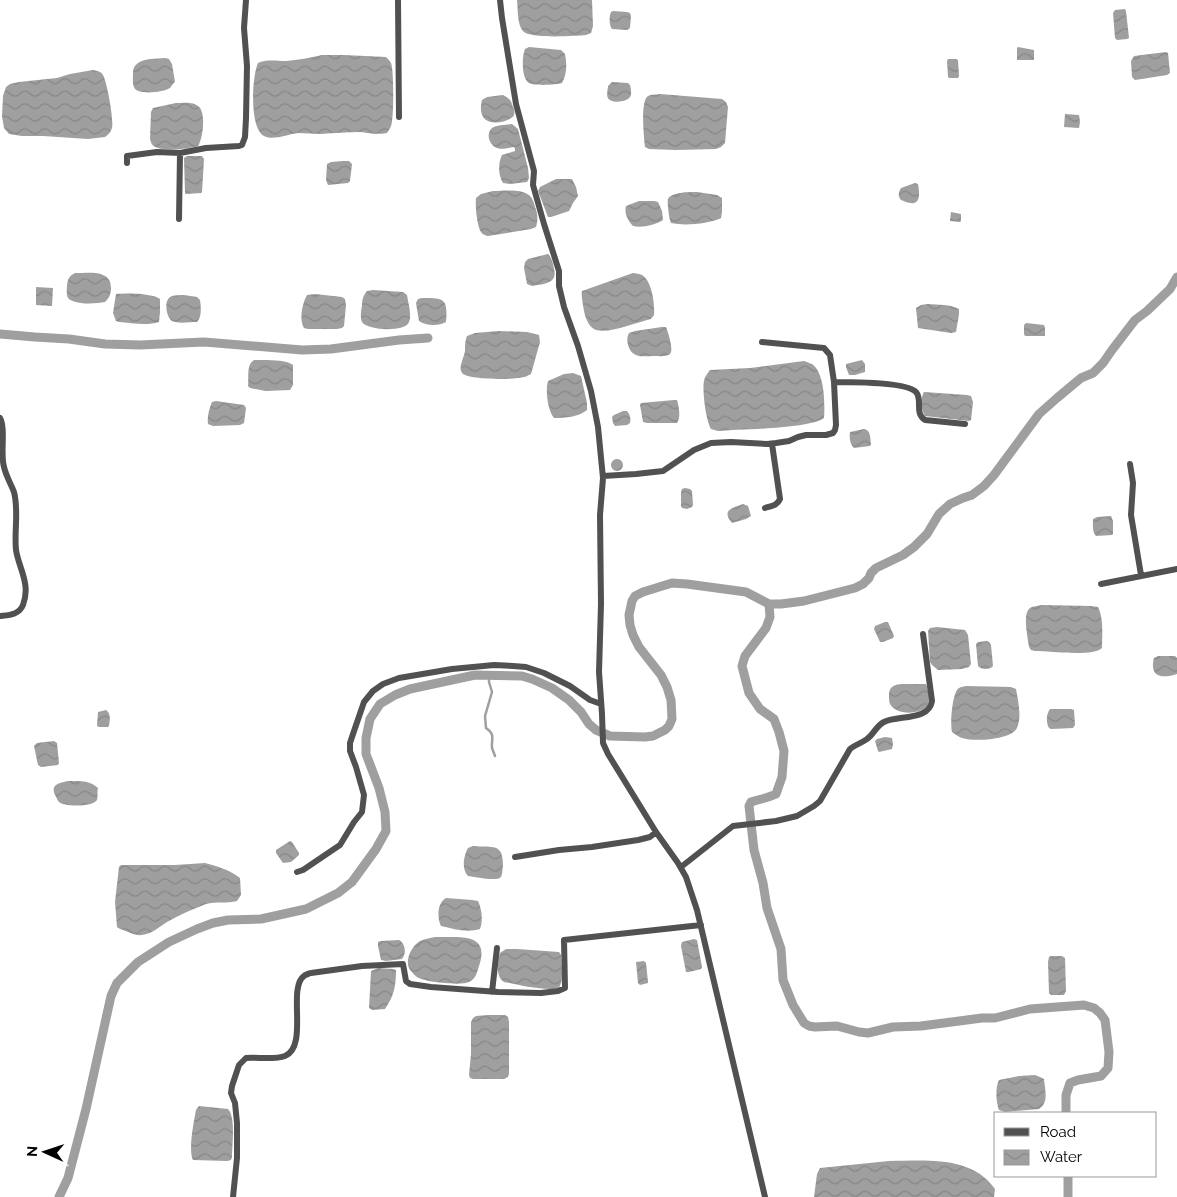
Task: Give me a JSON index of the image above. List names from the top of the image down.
{
  "legend": ["Road", "Water"],
  "north": "left"
}
